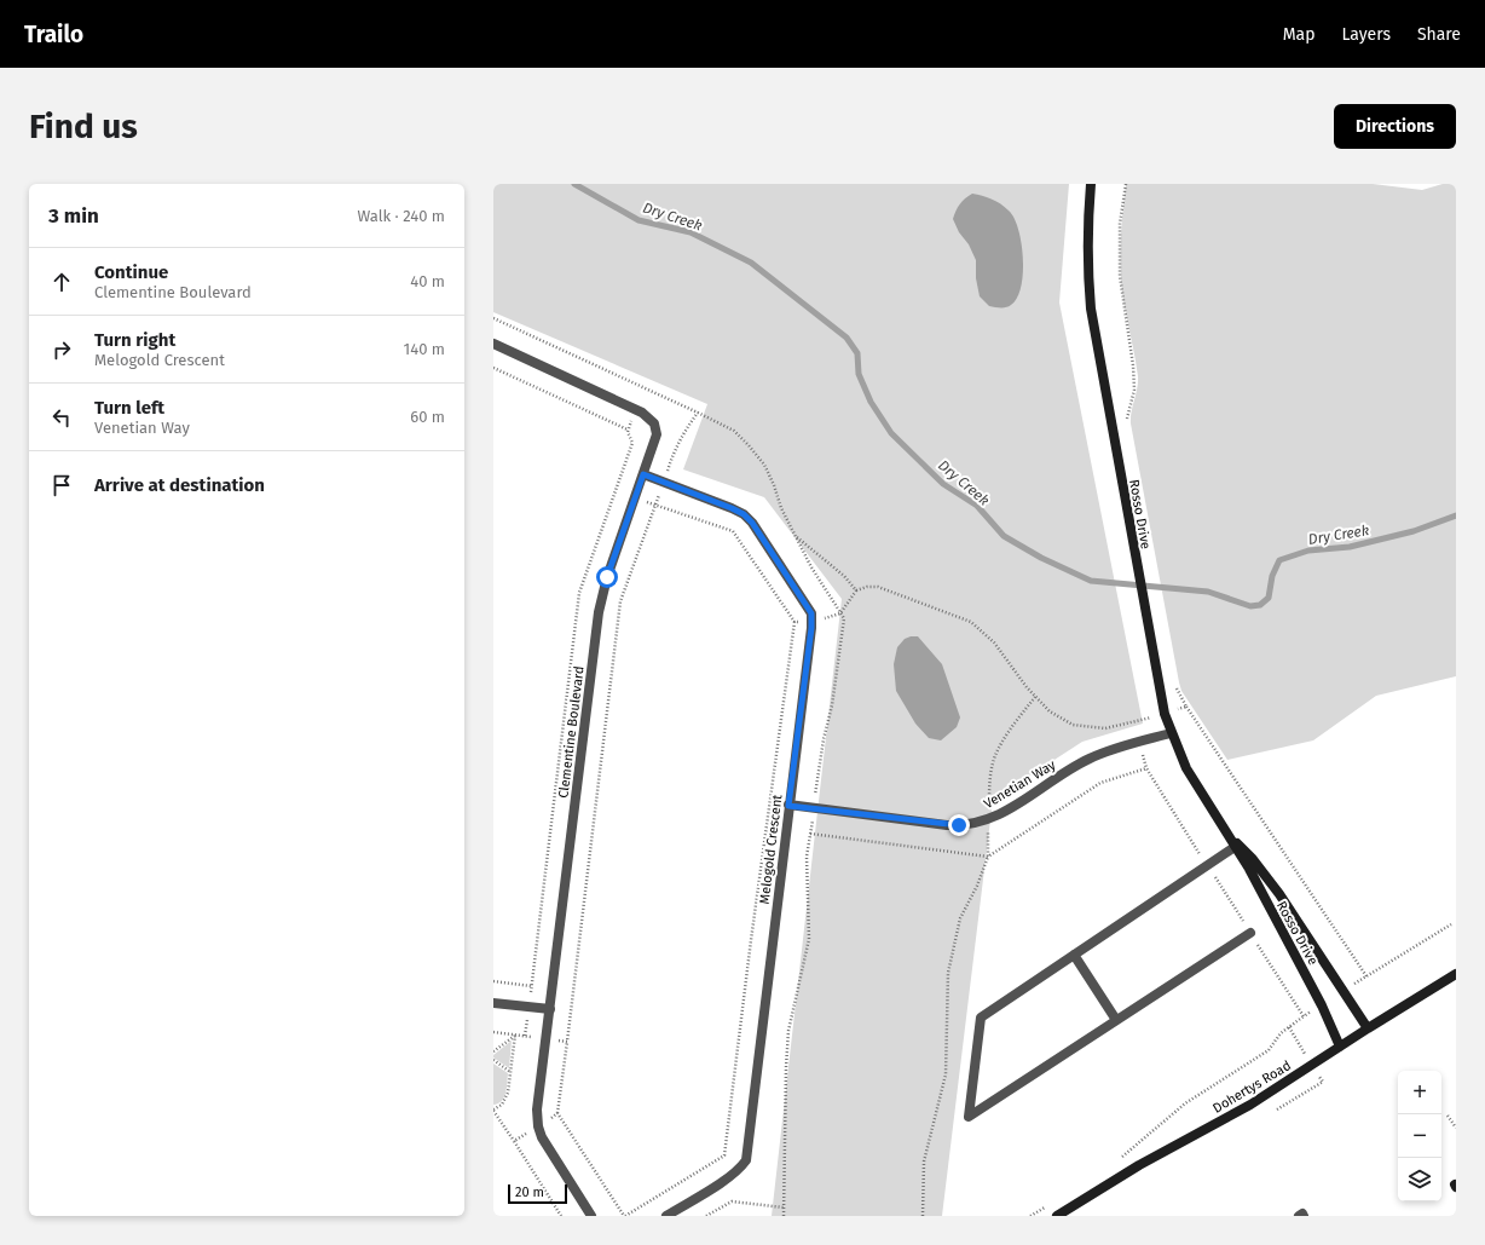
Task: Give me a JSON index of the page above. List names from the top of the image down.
{
  "streets": {
    "street": [
      "Rosso Drive",
      "Clementine Boulevard",
      "Venetian Way",
      "Melogold Crescent",
      "Dohertys Road"
    ]
  },
  "crossings": [
    ["Rosso Drive", "Venetian Way"],
    ["Rosso Drive", "Dohertys Road"],
    ["Clementine Boulevard", "Melogold Crescent"],
    ["Venetian Way", "Melogold Crescent"]
  ],
  "water": ["Dry Creek"],
  "scale_bar": "20 m",
  "page": {
    "header": "Trailo",
    "nav": ["Map", "Layers", "Share"],
    "buttons": "Directions",
    "title": "Find us",
    "heading": ["3 min", "Walk · 240 m"],
    "list": [
      ["Continue", "Clementine Boulevard", "40 m"],
      ["Turn right", "Melogold Crescent", "140 m"],
      ["Turn left", "Venetian Way", "60 m"],
      "Arrive at destination"
    ],
    "map_buttons": ["+", "−"],
    "scale": "20 m"
  }
}
